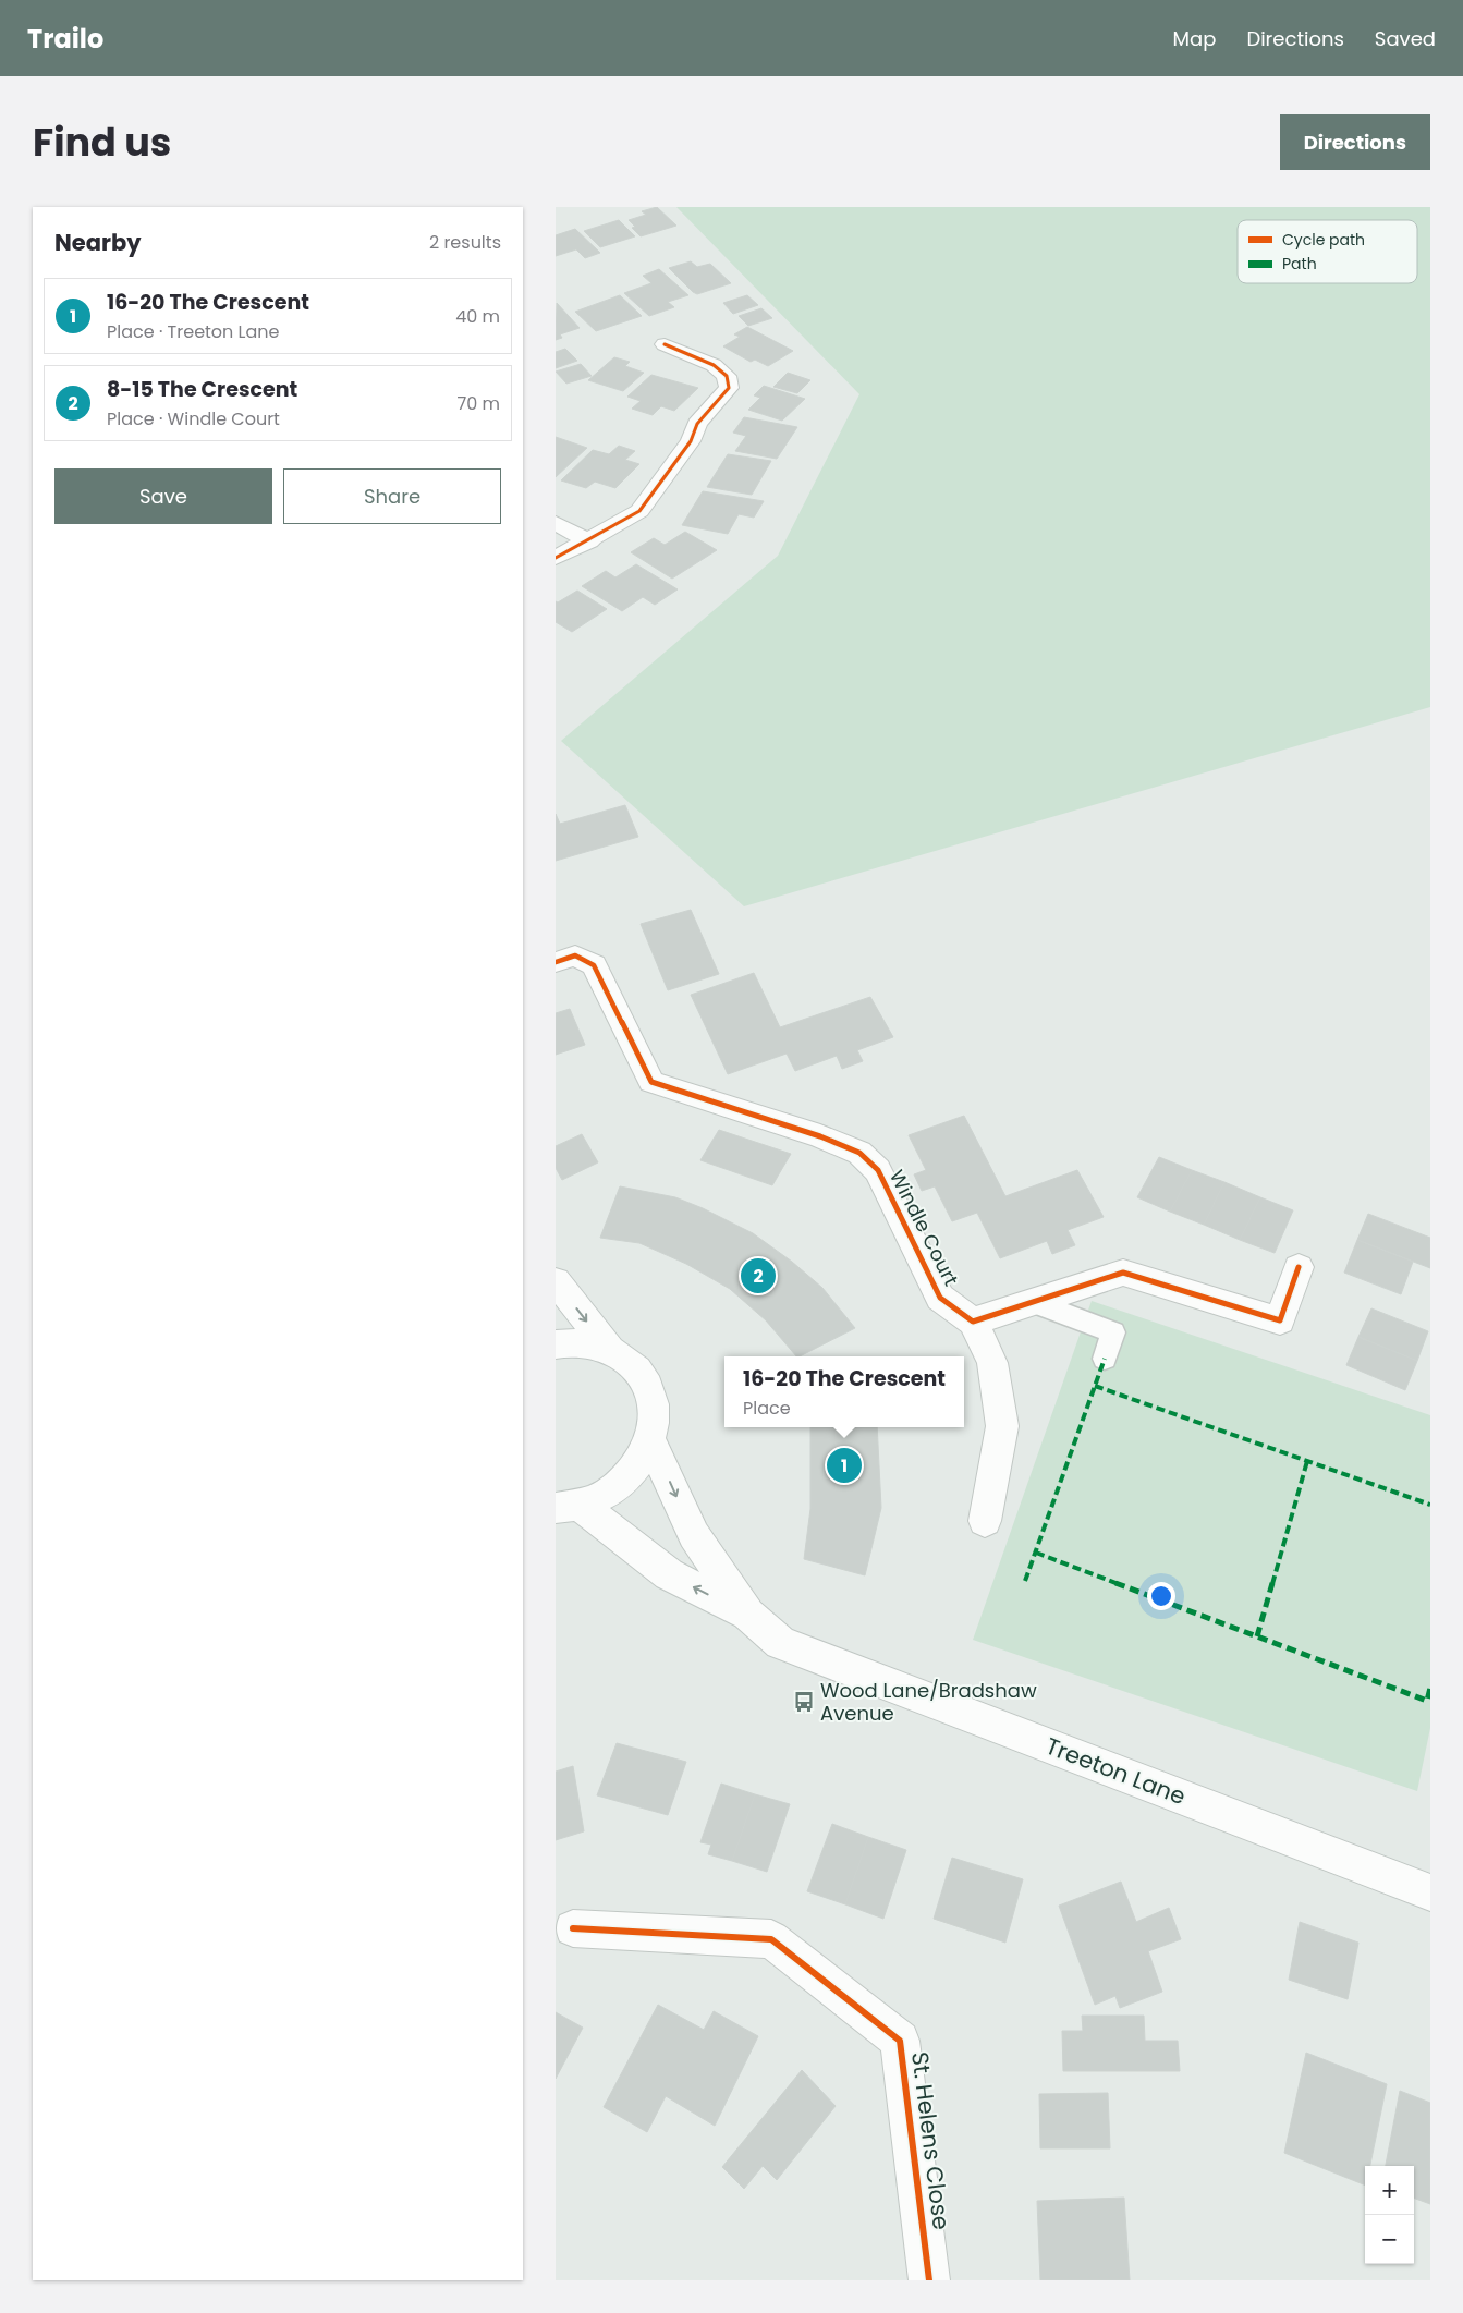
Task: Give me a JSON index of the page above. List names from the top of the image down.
{
  "streets": {
    "street": ["Windle Court", "Treeton Lane", "St. Helens Close"]
  },
  "places": {
    "bus stop": ["Wood Lane/Bradshaw Avenue"]
  },
  "legend": ["Cycle path", "Path"],
  "page": {
    "header": "Trailo",
    "nav": ["Map", "Directions", "Saved"],
    "title": "Find us",
    "buttons": [
      "Directions",
      ["Save", "Share"]
    ],
    "heading": ["Nearby", "2 results"],
    "list": [
      {
        "mark": "1",
        "name": "16-20 The Crescent",
        "note": "Place · Treeton Lane",
        "value": "40 m"
      },
      {
        "mark": "2",
        "name": "8-15 The Crescent",
        "note": "Place · Windle Court",
        "value": "70 m"
      }
    ],
    "pins": ["2", "1"],
    "popup": ["16-20 The Crescent", "Place"],
    "map_buttons": ["+", "−"]
  }
}
